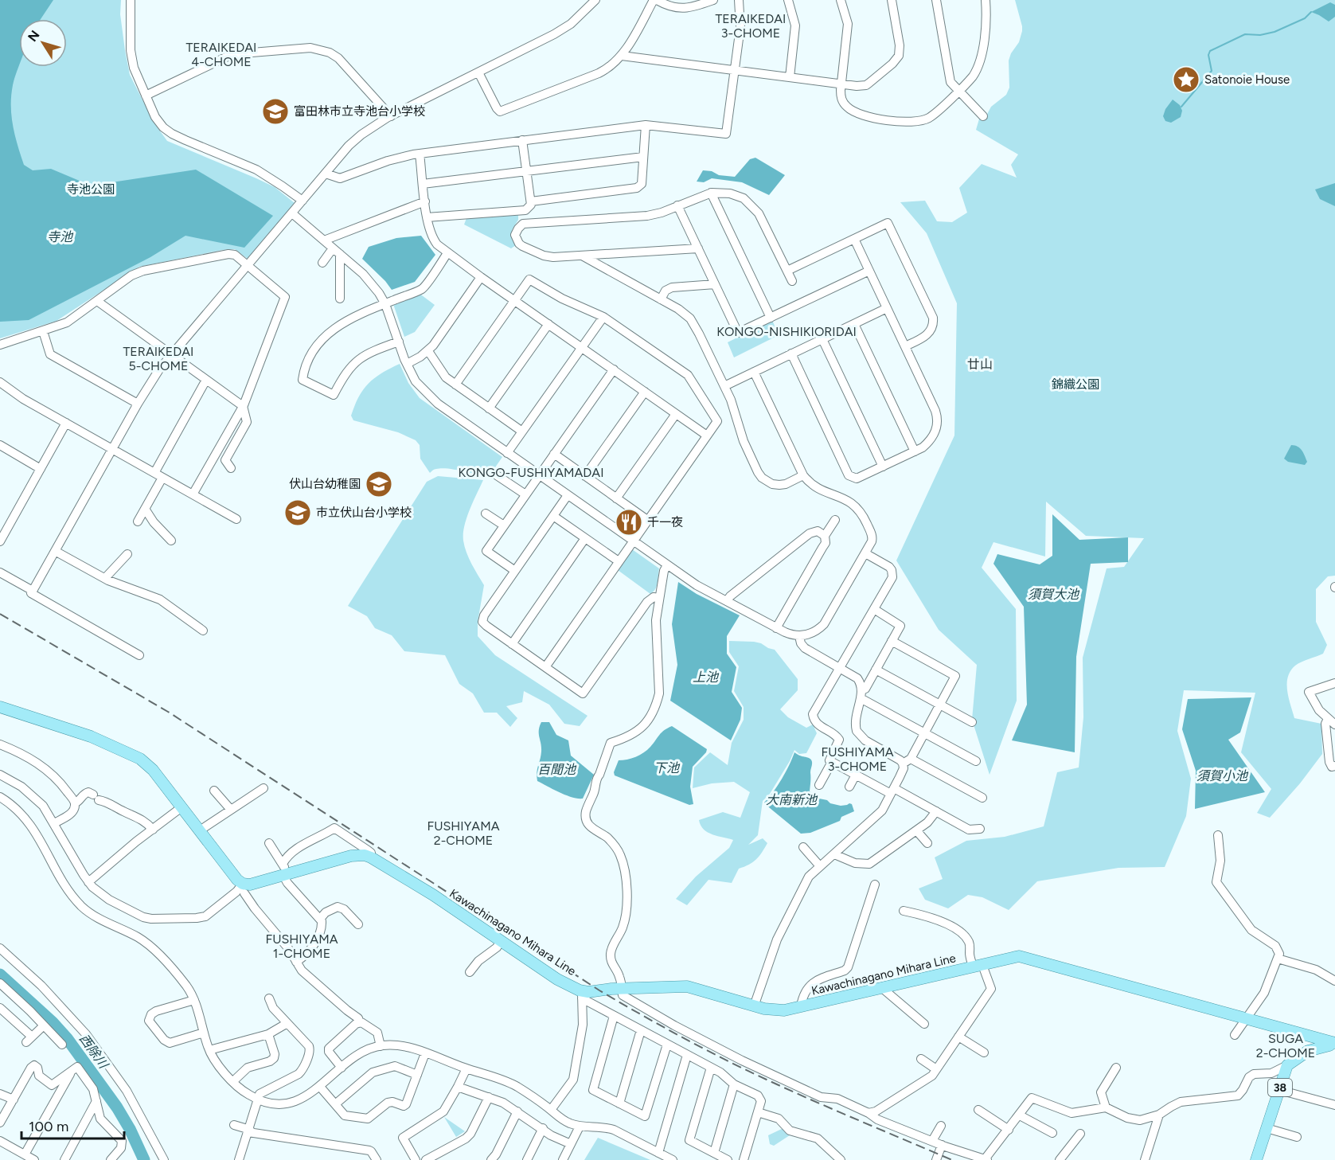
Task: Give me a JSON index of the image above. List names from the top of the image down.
{
  "streets": {
    "main road": ["Kawachinagano Mihara Line", "38"]
  },
  "crossings": [
    ["Kawachinagano Mihara Line", "38"]
  ],
  "districts": [
    "TERAIKEDAI 3-CHOME",
    "TERAIKEDAI 4-CHOME",
    "KONGO-NISHIKIORIDAI",
    "TERAIKEDAI 5-CHOME",
    "廿山",
    "KONGO-FUSHIYAMADAI",
    "FUSHIYAMA 3-CHOME",
    "FUSHIYAMA 2-CHOME",
    "FUSHIYAMA 1-CHOME",
    "SUGA 2-CHOME"
  ],
  "water": [
    "寺池",
    "須賀大池",
    "上池",
    "下池",
    "百聞池",
    "須賀小池",
    "大南新池",
    "西除川"
  ],
  "parks": ["寺池公園", "錦織公園"],
  "places": {
    "place": ["Satonoie House"],
    "school or university": ["富田林市立寺池台小学校", "伏山台幼稚園", "市立伏山台小学校"],
    "restaurant": ["千一夜"]
  },
  "scale_bar": "100 m",
  "north": "top left"
}
